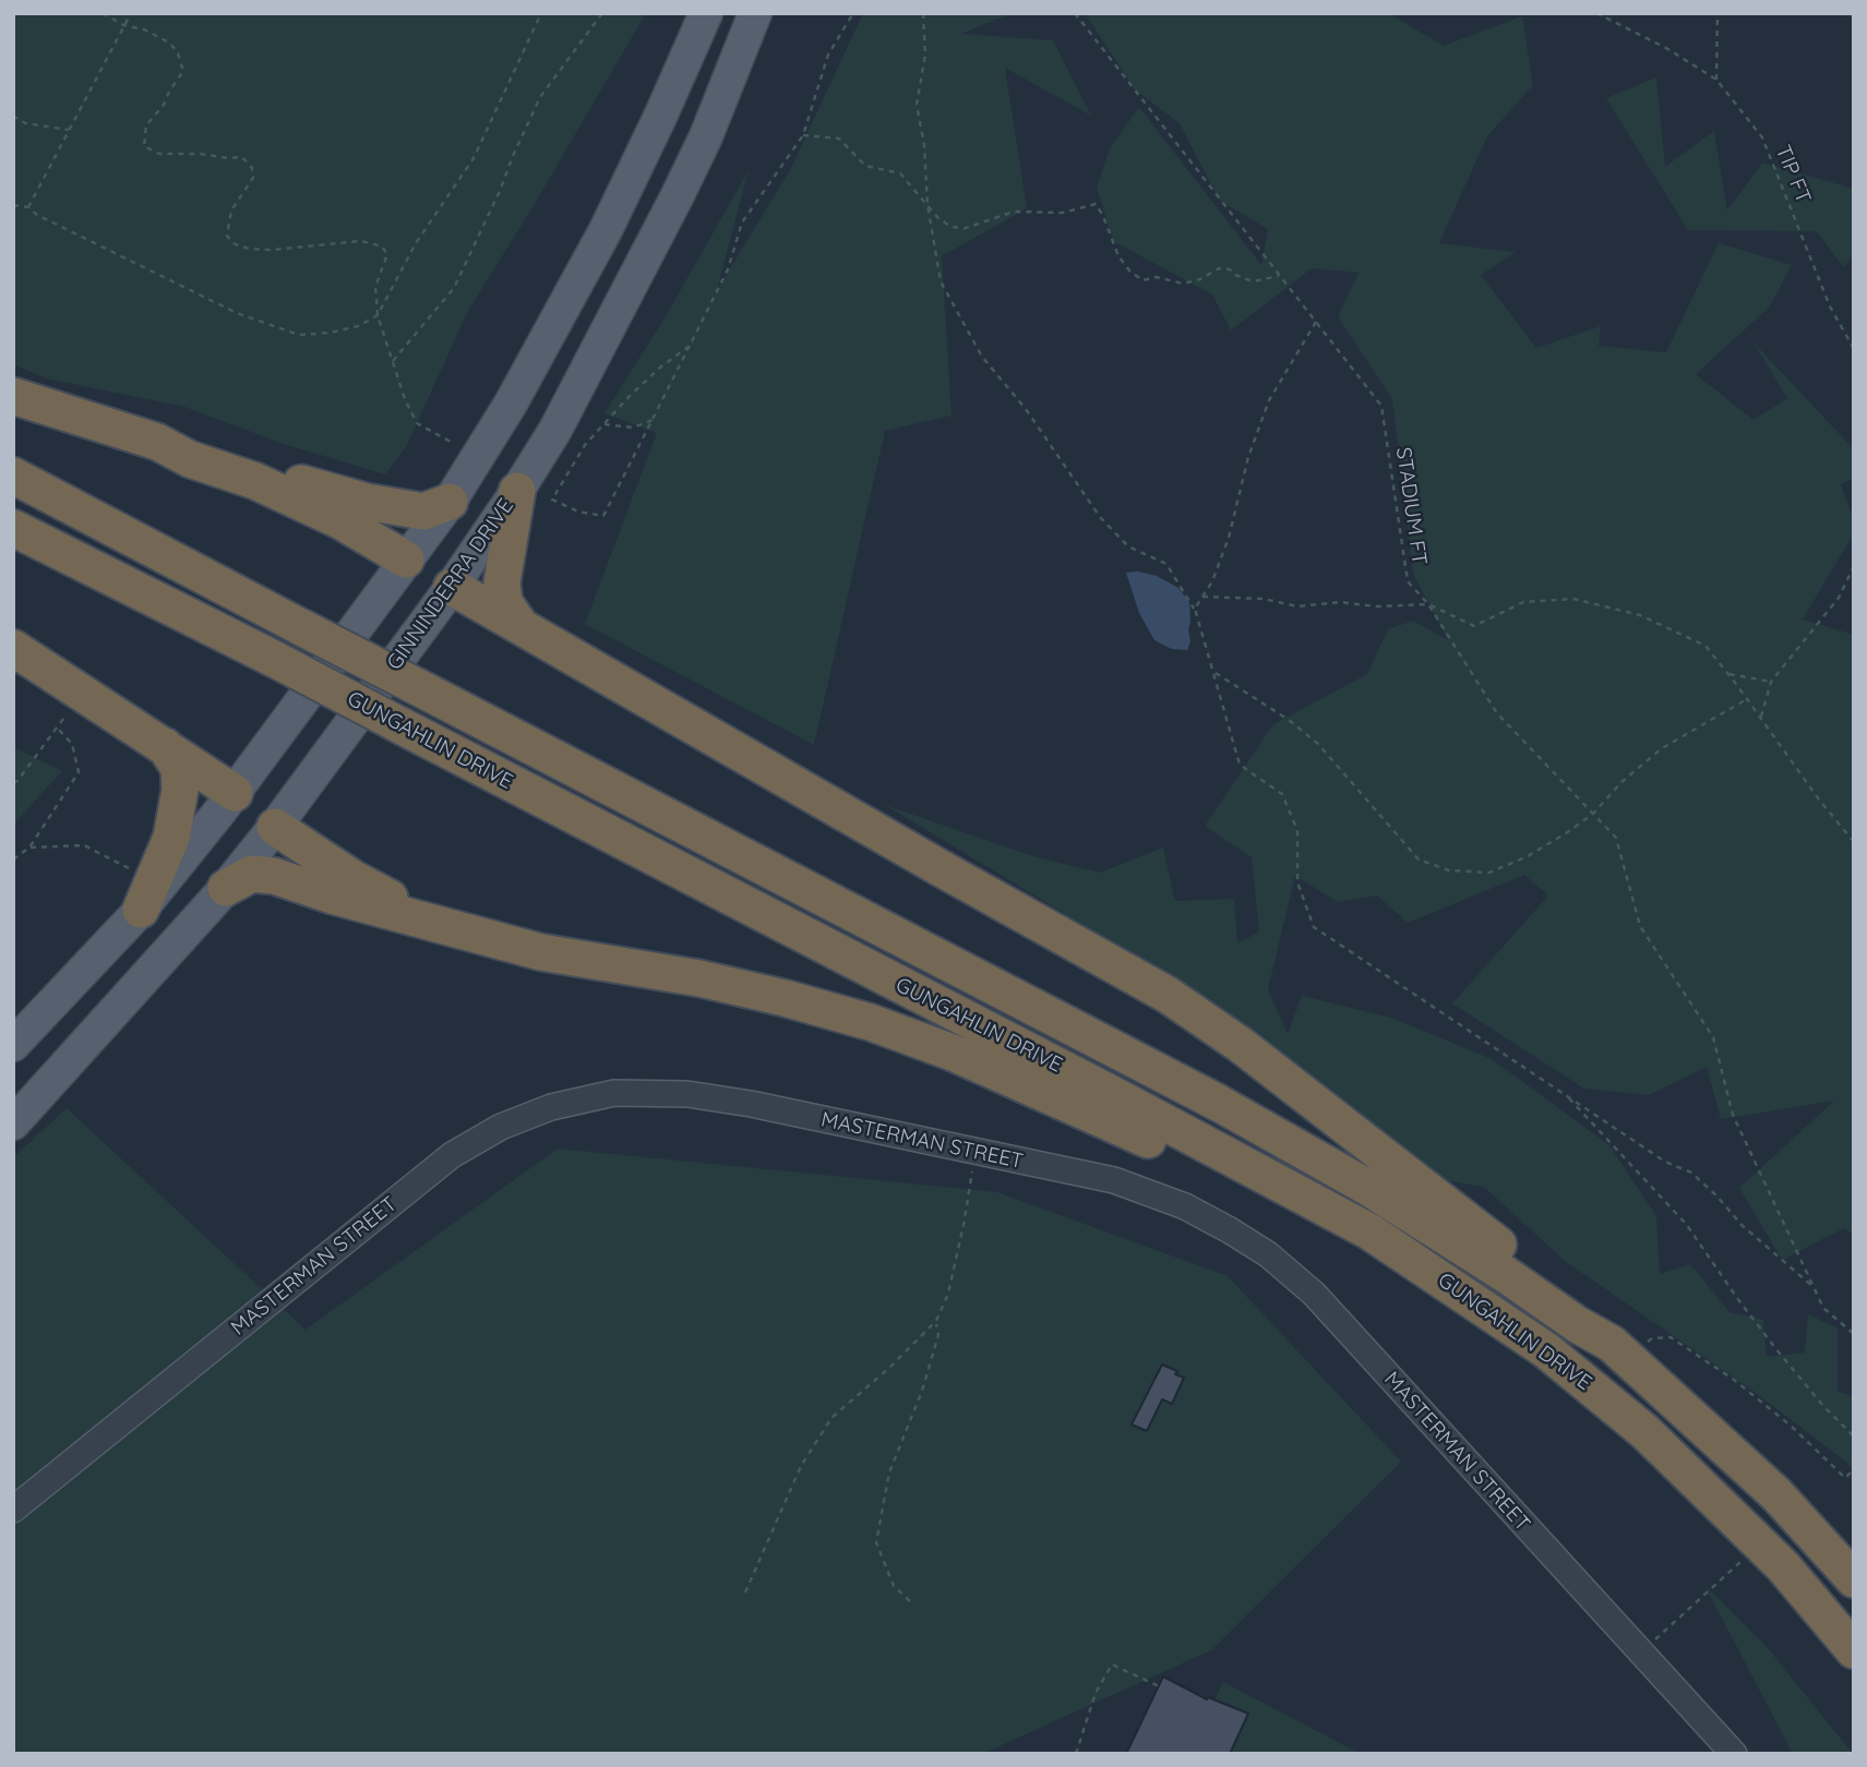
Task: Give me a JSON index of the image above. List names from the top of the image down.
{
  "streets": {
    "highway": ["GUNGAHLIN DRIVE"],
    "main road": ["GINNINDERRA DRIVE"],
    "street": ["MASTERMAN STREET"],
    "path": ["TIP FT", "STADIUM FT"]
  }
}
